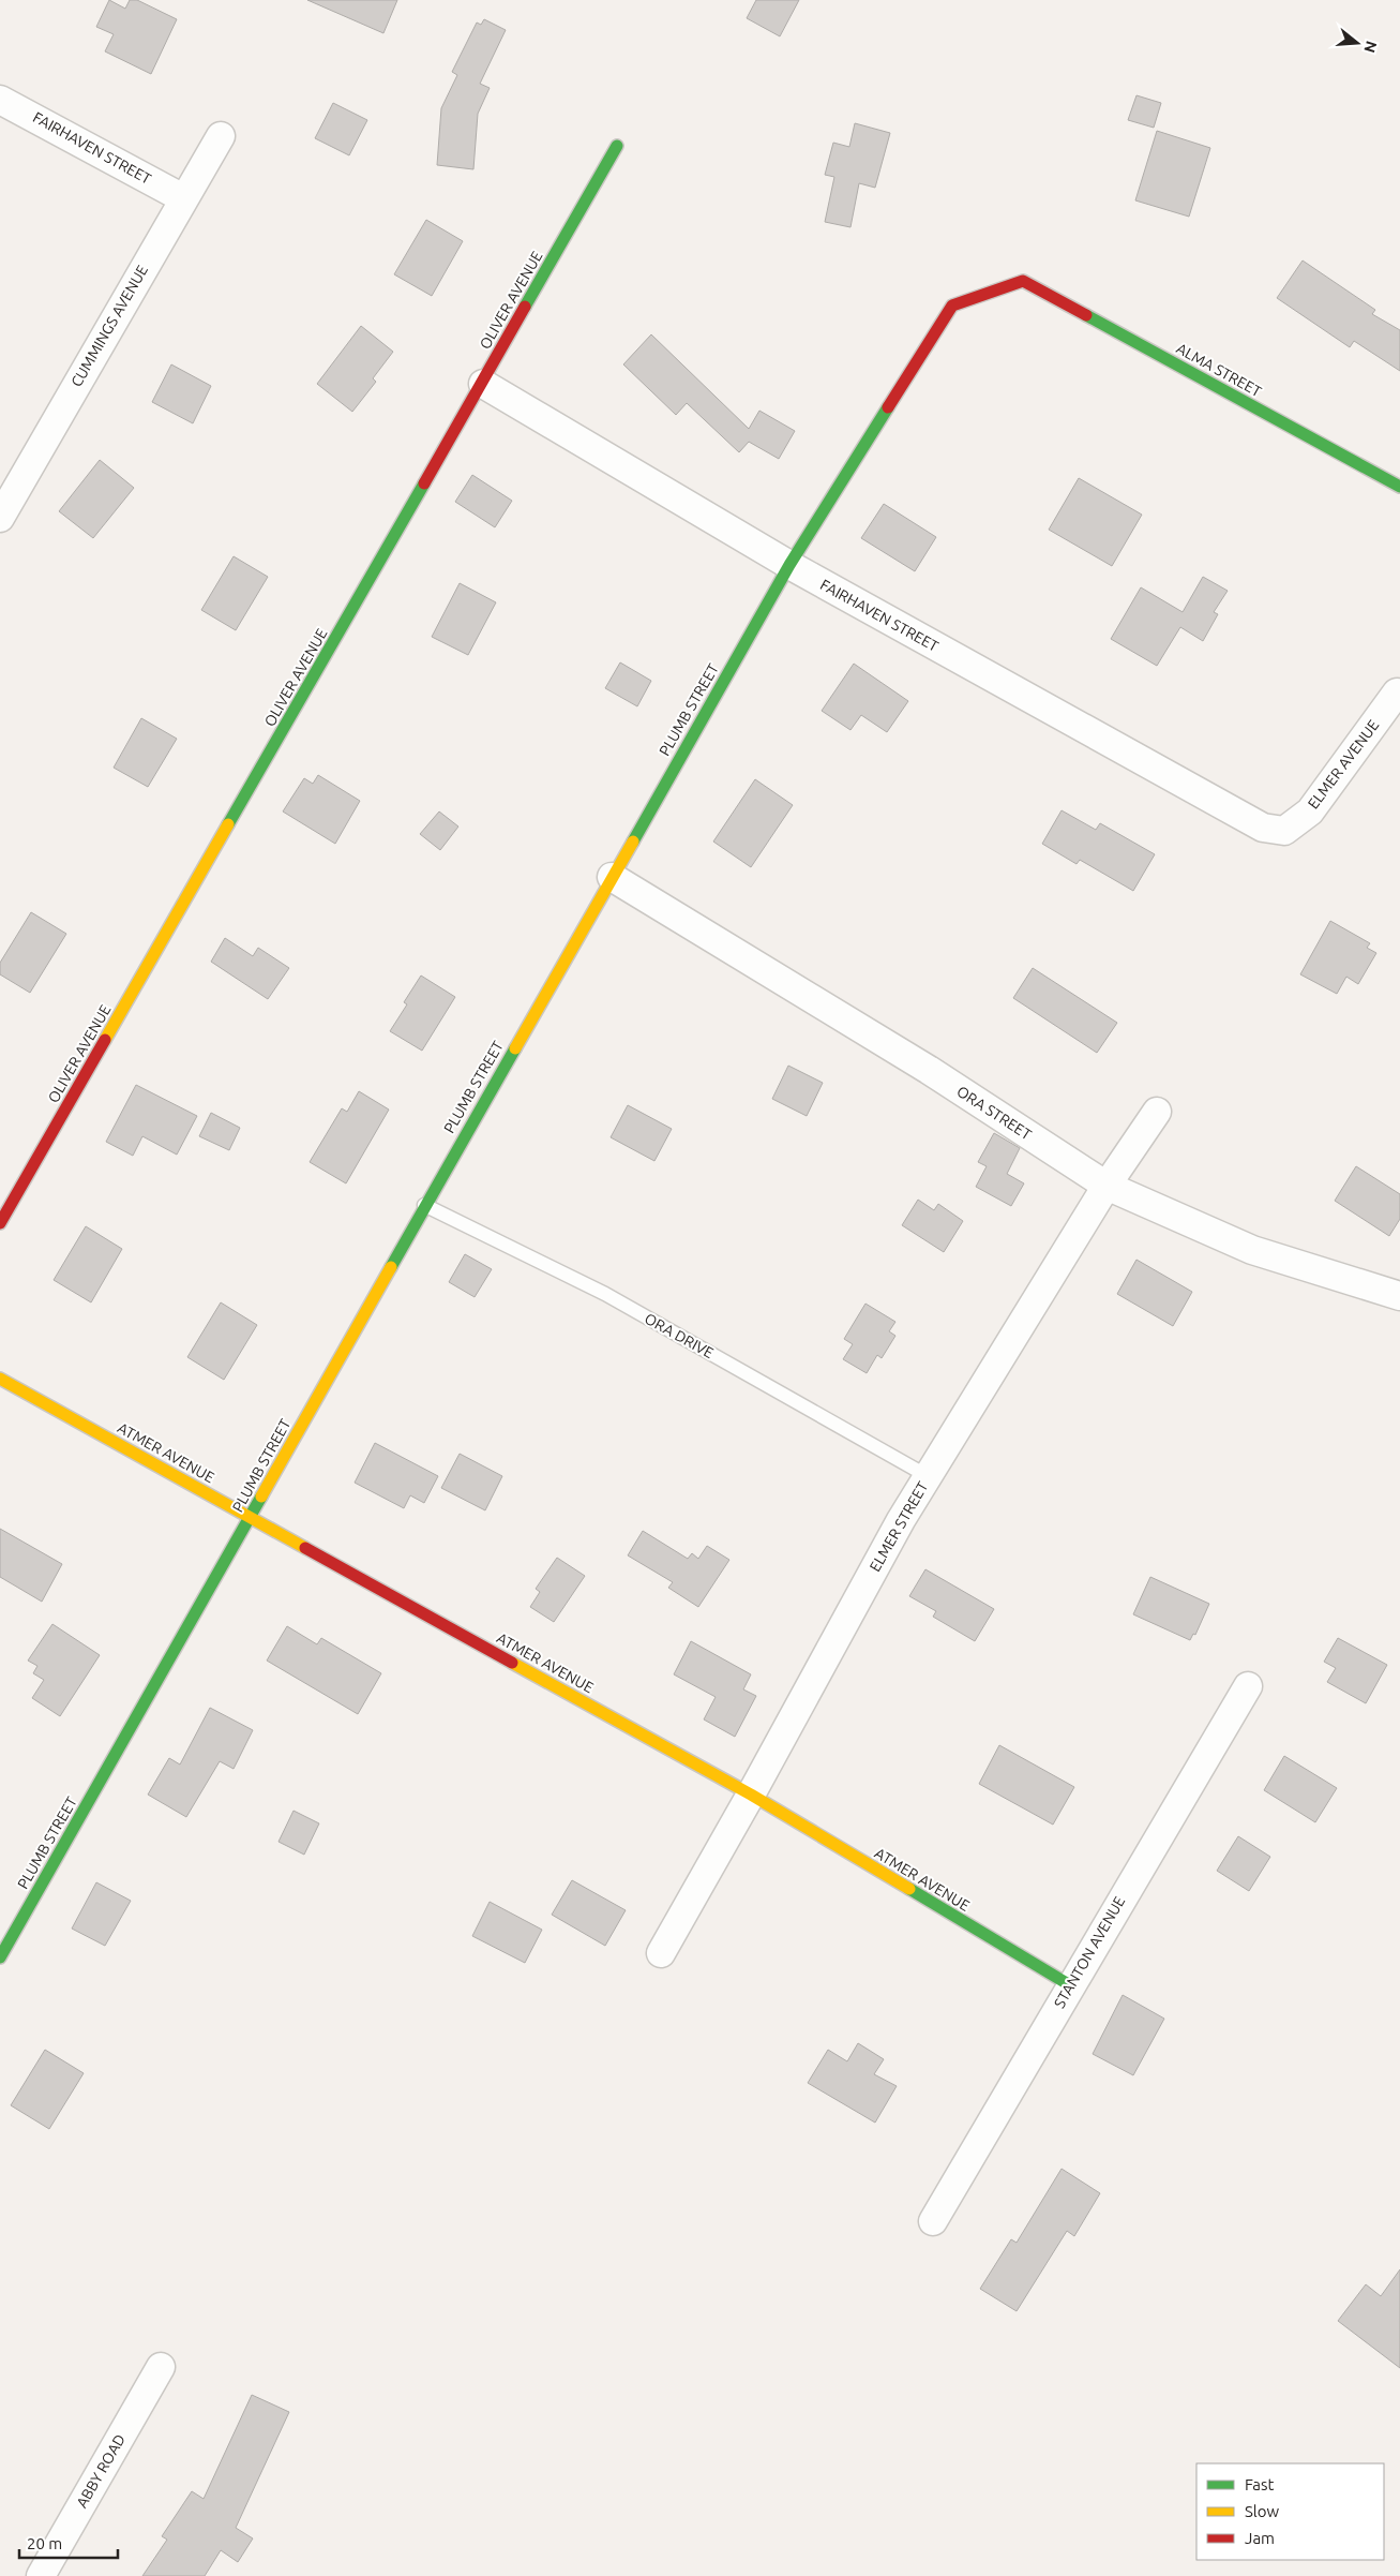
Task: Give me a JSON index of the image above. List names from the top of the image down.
{
  "streets": {
    "street": [
      "FAIRHAVEN STREET",
      "OLIVER AVENUE",
      "CUMMINGS AVENUE",
      "ALMA STREET",
      "PLUMB STREET",
      "ELMER AVENUE",
      "ORA STREET",
      "ATMER AVENUE",
      "ELMER STREET",
      "STANTON AVENUE",
      "ABBY ROAD"
    ],
    "lane": ["ORA DRIVE"]
  },
  "crossings": [
    ["FAIRHAVEN STREET", "OLIVER AVENUE"],
    ["FAIRHAVEN STREET", "CUMMINGS AVENUE"],
    ["FAIRHAVEN STREET", "PLUMB STREET"],
    ["FAIRHAVEN STREET", "ELMER AVENUE"],
    ["ALMA STREET", "PLUMB STREET"],
    ["PLUMB STREET", "ORA STREET"],
    ["PLUMB STREET", "ORA DRIVE"],
    ["PLUMB STREET", "ATMER AVENUE"],
    ["ORA STREET", "ELMER STREET"],
    ["ORA DRIVE", "ELMER STREET"],
    ["ATMER AVENUE", "ELMER STREET"],
    ["ATMER AVENUE", "STANTON AVENUE"]
  ],
  "legend": ["Fast", "Slow", "Jam"],
  "scale_bar": "20 m",
  "north": "right"
}
